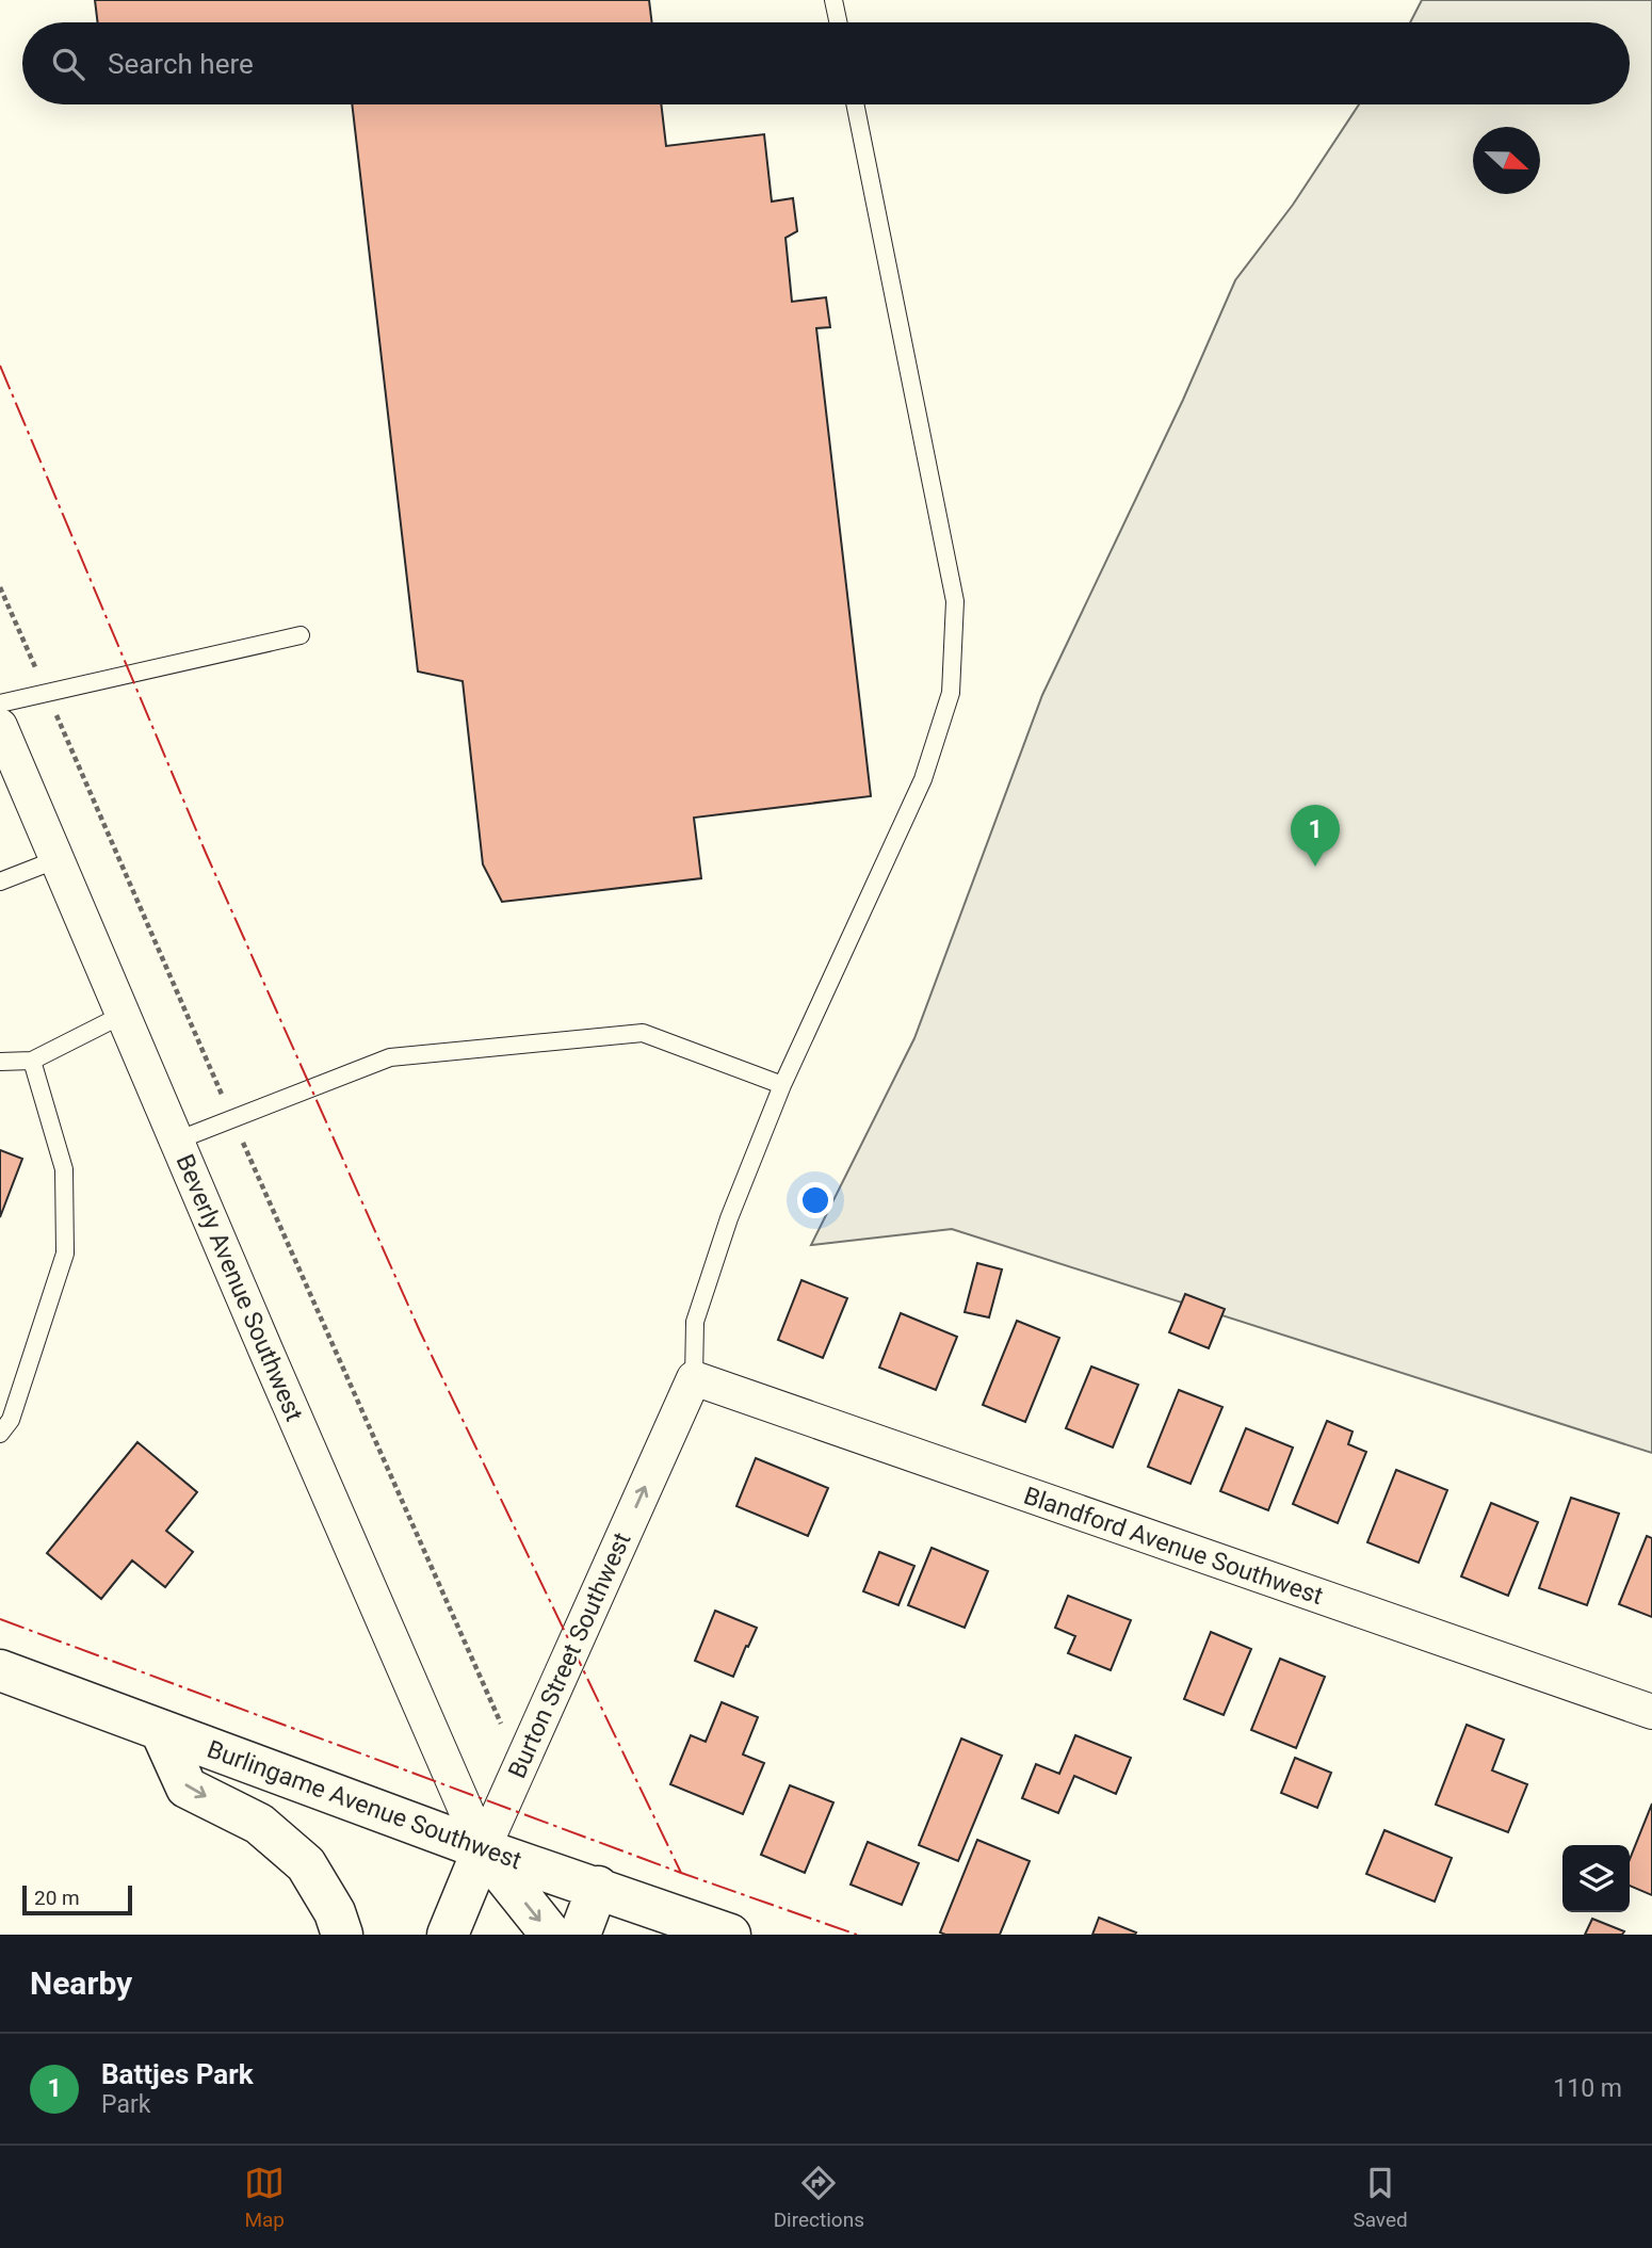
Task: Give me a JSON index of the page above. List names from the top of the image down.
{
  "streets": {
    "street": [
      "Beverly Avenue Southwest",
      "Blandford Avenue Southwest",
      "Burton Street Southwest",
      "Burlingame Avenue Southwest"
    ]
  },
  "crossings": [
    ["Beverly Avenue Southwest", "Burton Street Southwest"],
    ["Beverly Avenue Southwest", "Burlingame Avenue Southwest"],
    ["Blandford Avenue Southwest", "Burton Street Southwest"],
    ["Burton Street Southwest", "Burlingame Avenue Southwest"]
  ],
  "one_way": ["Burton Street Southwest"],
  "scale_bar": "20 m",
  "north": "right",
  "page": {
    "search": "Search here",
    "pins": "1",
    "scale": "20 m",
    "heading": "Nearby",
    "list": [
      {
        "mark": "1",
        "name": "Battjes Park",
        "note": "Park",
        "value": "110 m"
      }
    ],
    "nav": ["Map", "Directions", "Saved"]
  }
}
